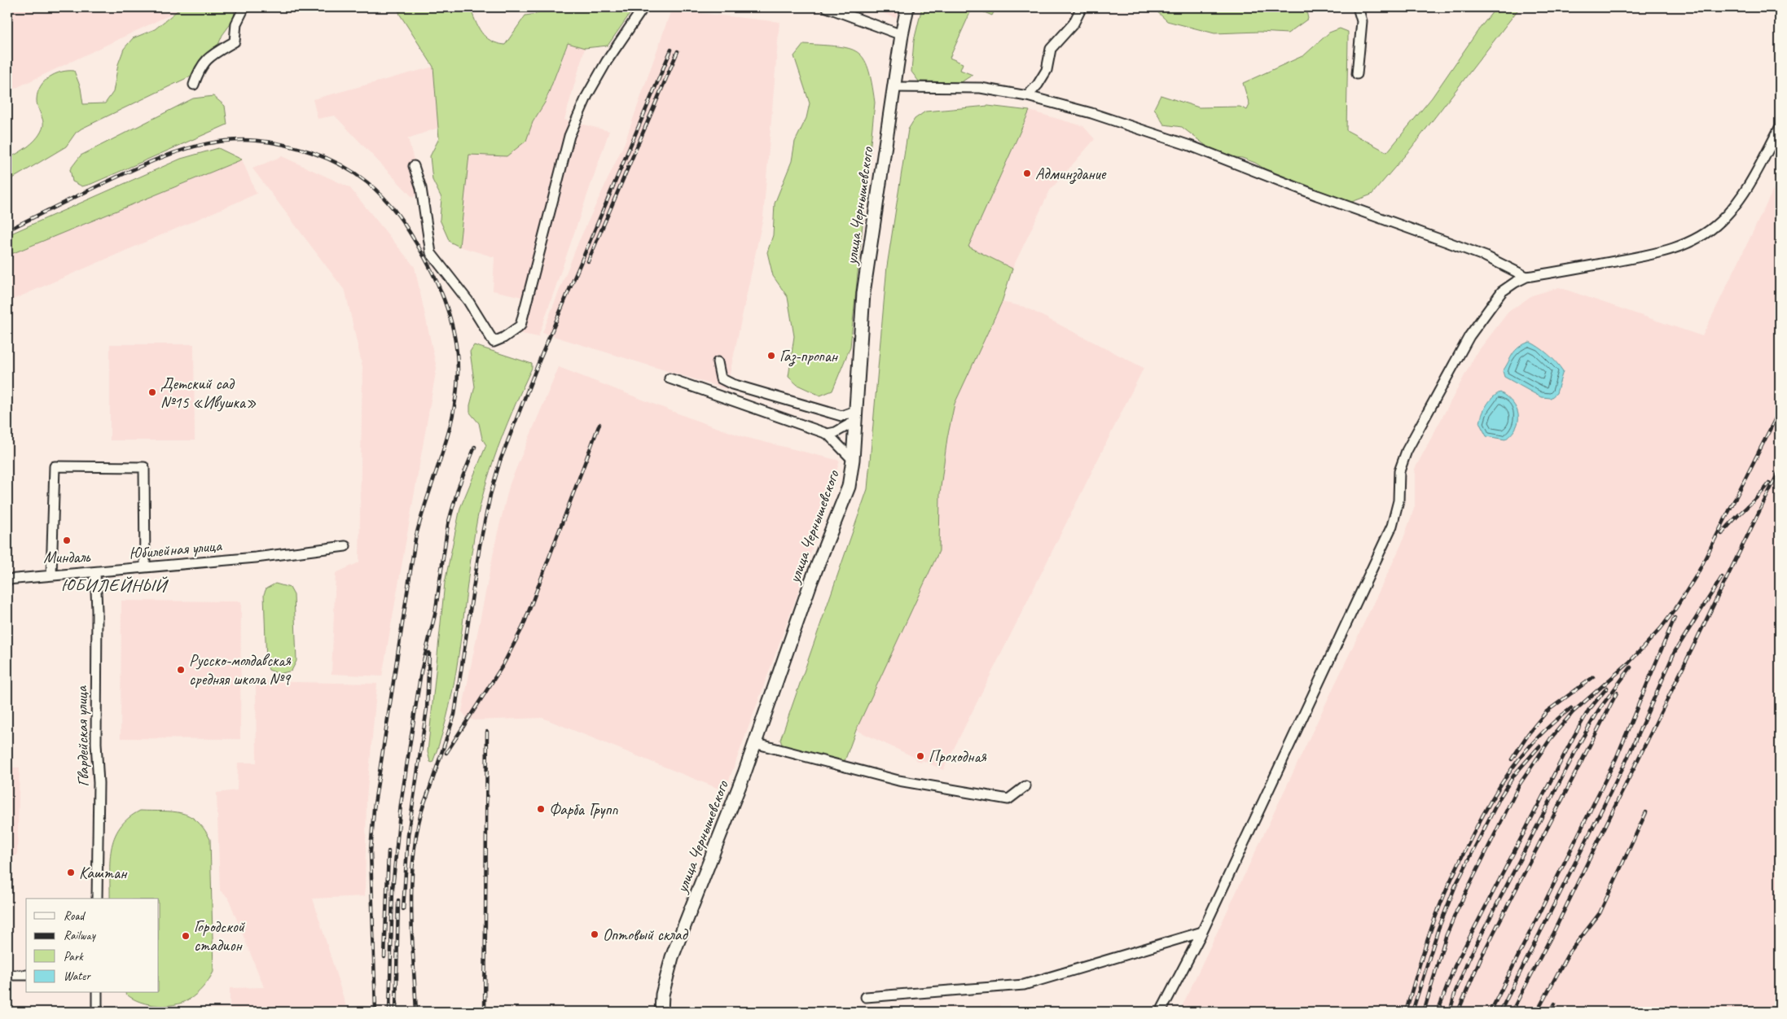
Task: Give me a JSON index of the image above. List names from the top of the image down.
{
  "streets": {
    "main road": ["улица Чернышевского"],
    "street": ["Юбилейная улица", "Гвардейская улица"]
  },
  "crossings": [
    ["Юбилейная улица", "Гвардейская улица"]
  ],
  "districts": ["ЮБИЛЕЙНЫЙ"],
  "places": [
    "Админздание",
    "Газ-пропан",
    "Детский сад №15 «Ивушка»",
    "Миндаль",
    "Русско-молдавская средняя школа №9",
    "Проходная",
    "Фарба Групп",
    "Каштан",
    "Оптовый склад",
    "Городской стадион"
  ],
  "legend": [
    "Road",
    "Railway",
    "Park",
    "Water"
  ]
}
